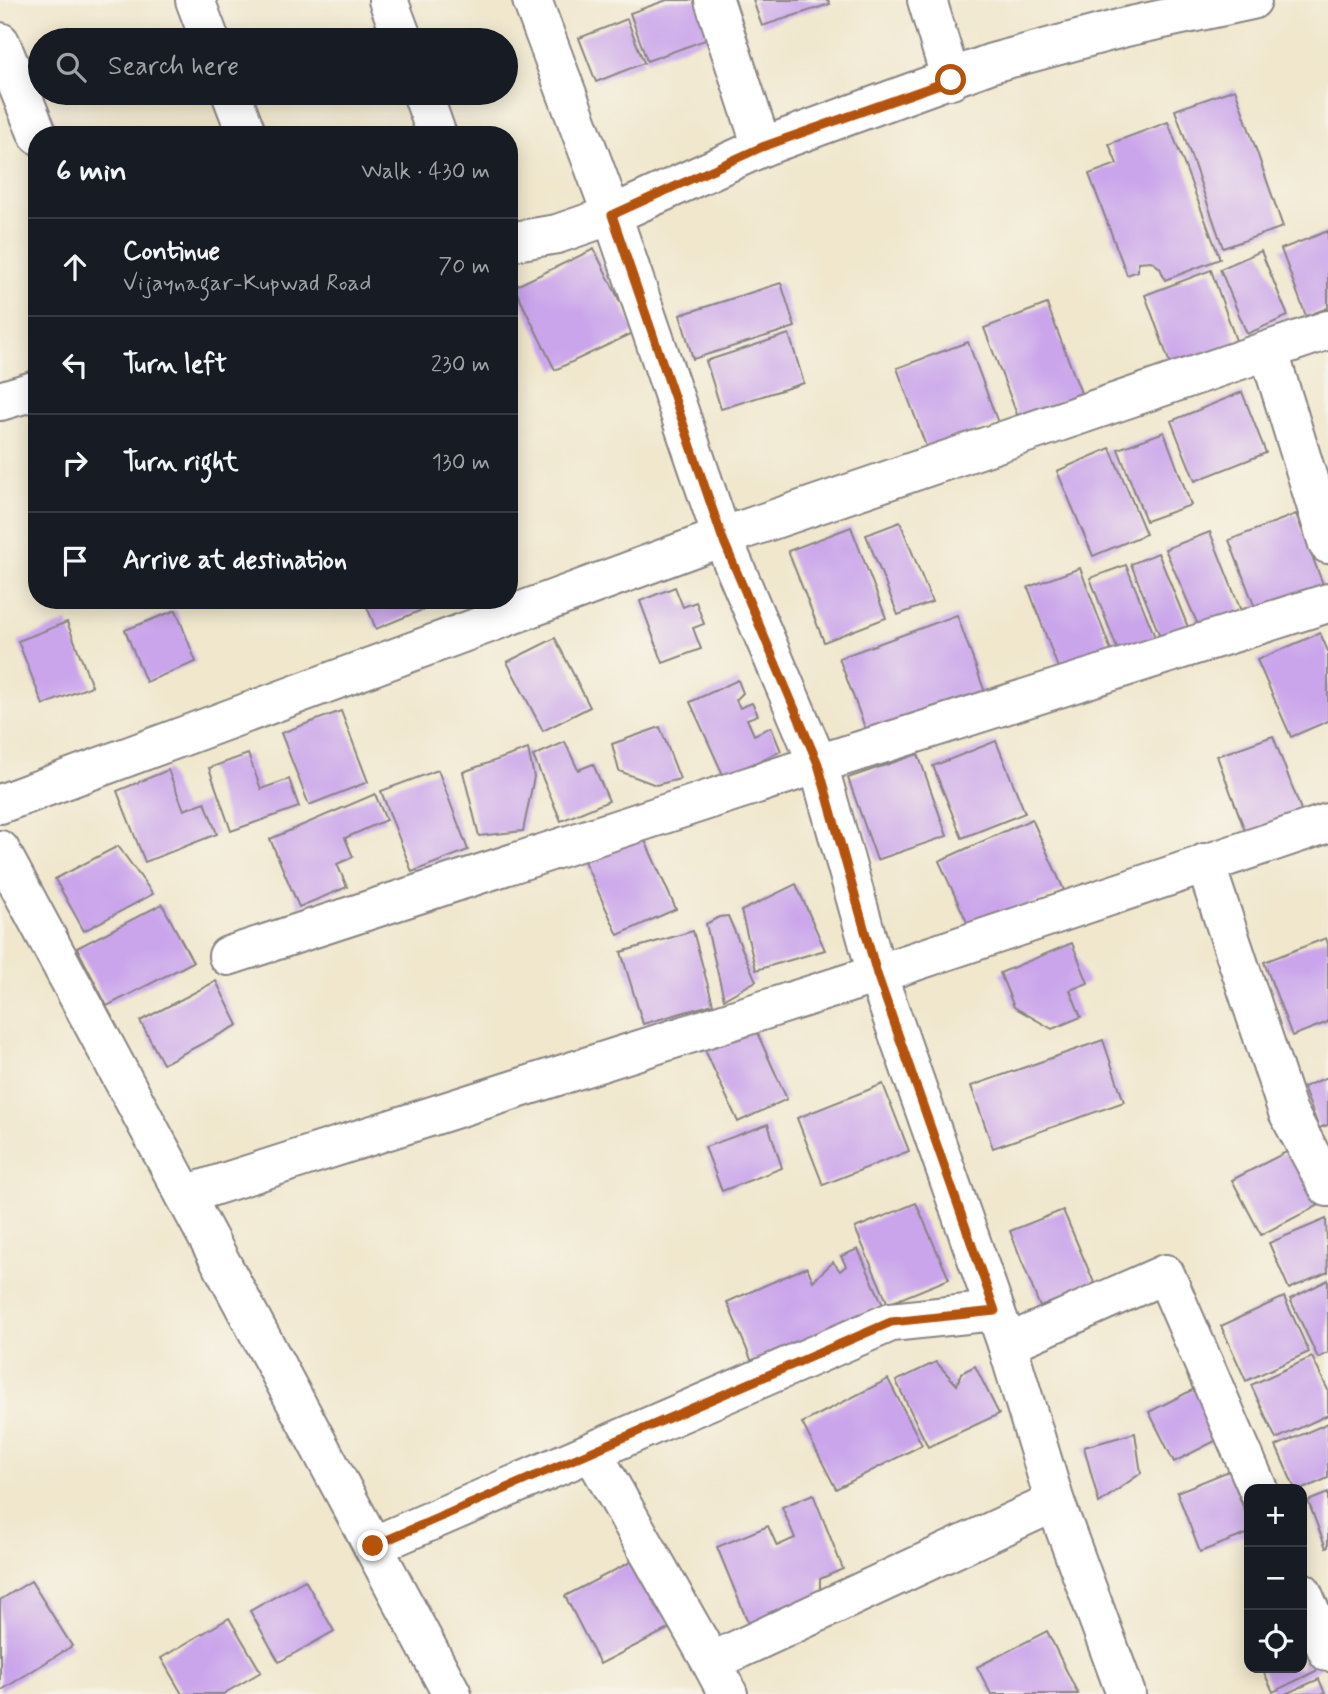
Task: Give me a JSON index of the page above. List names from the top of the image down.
{
  "page": {
    "search": "Search here",
    "heading": ["6 min", "Walk · 430 m"],
    "list": [
      ["Continue", "Vijaynagar-Kupwad Road", "70 m"],
      ["Turn left", "230 m"],
      ["Turn right", "130 m"],
      "Arrive at destination"
    ],
    "map_buttons": ["+", "−"]
  }
}
